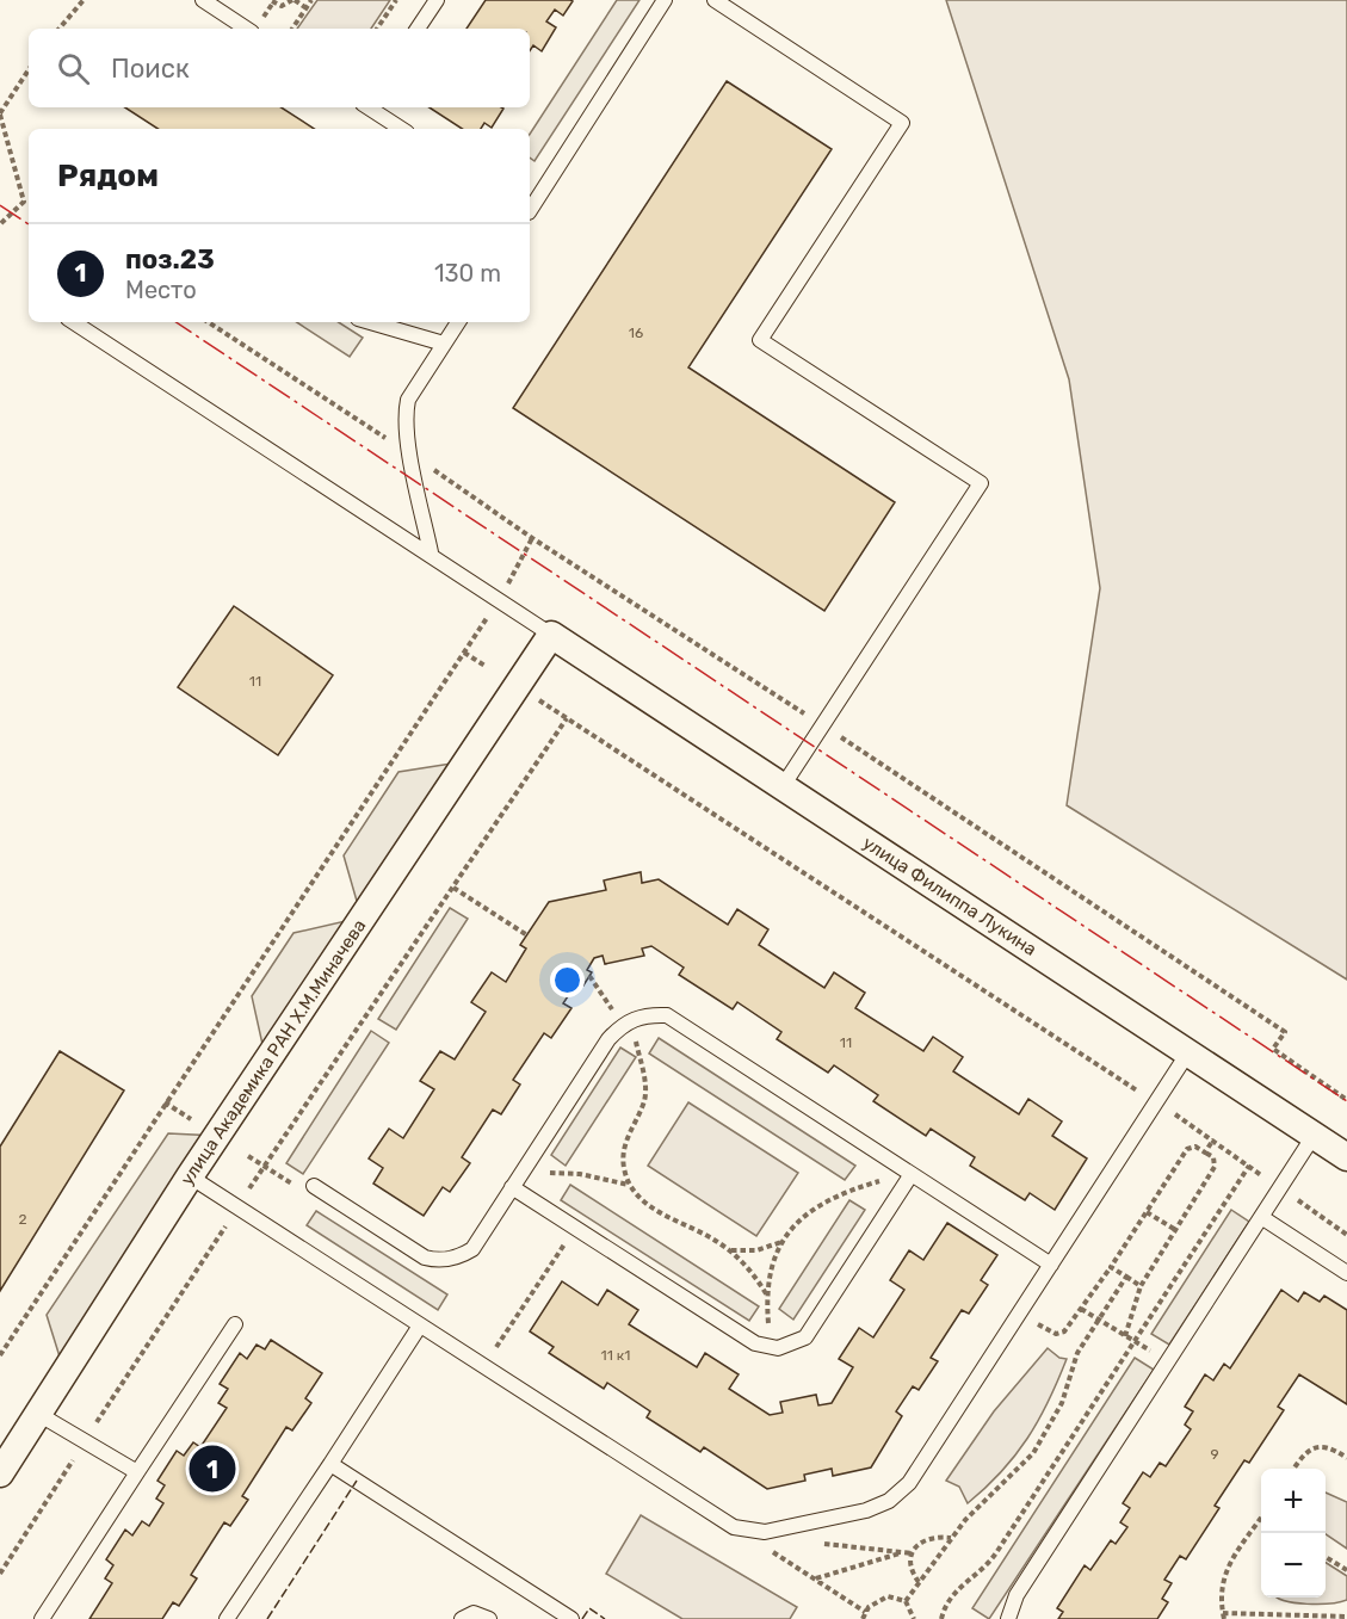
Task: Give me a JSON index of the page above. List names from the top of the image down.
{
  "streets": {
    "street": ["улица Филиппа Лукина", "улица Академика РАН Х.М.Миначева"]
  },
  "crossings": [
    ["улица Филиппа Лукина", "улица Академика РАН Х.М.Миначева"]
  ],
  "house_numbers": [
    "16",
    "11",
    "11",
    "2",
    "11 к1",
    "9"
  ],
  "page": {
    "search": "Поиск",
    "heading": "Рядом",
    "list": [
      {
        "mark": "1",
        "name": "поз.23",
        "note": "Место",
        "value": "130 m"
      }
    ],
    "pins": "1",
    "map_buttons": ["+", "−"]
  }
}
